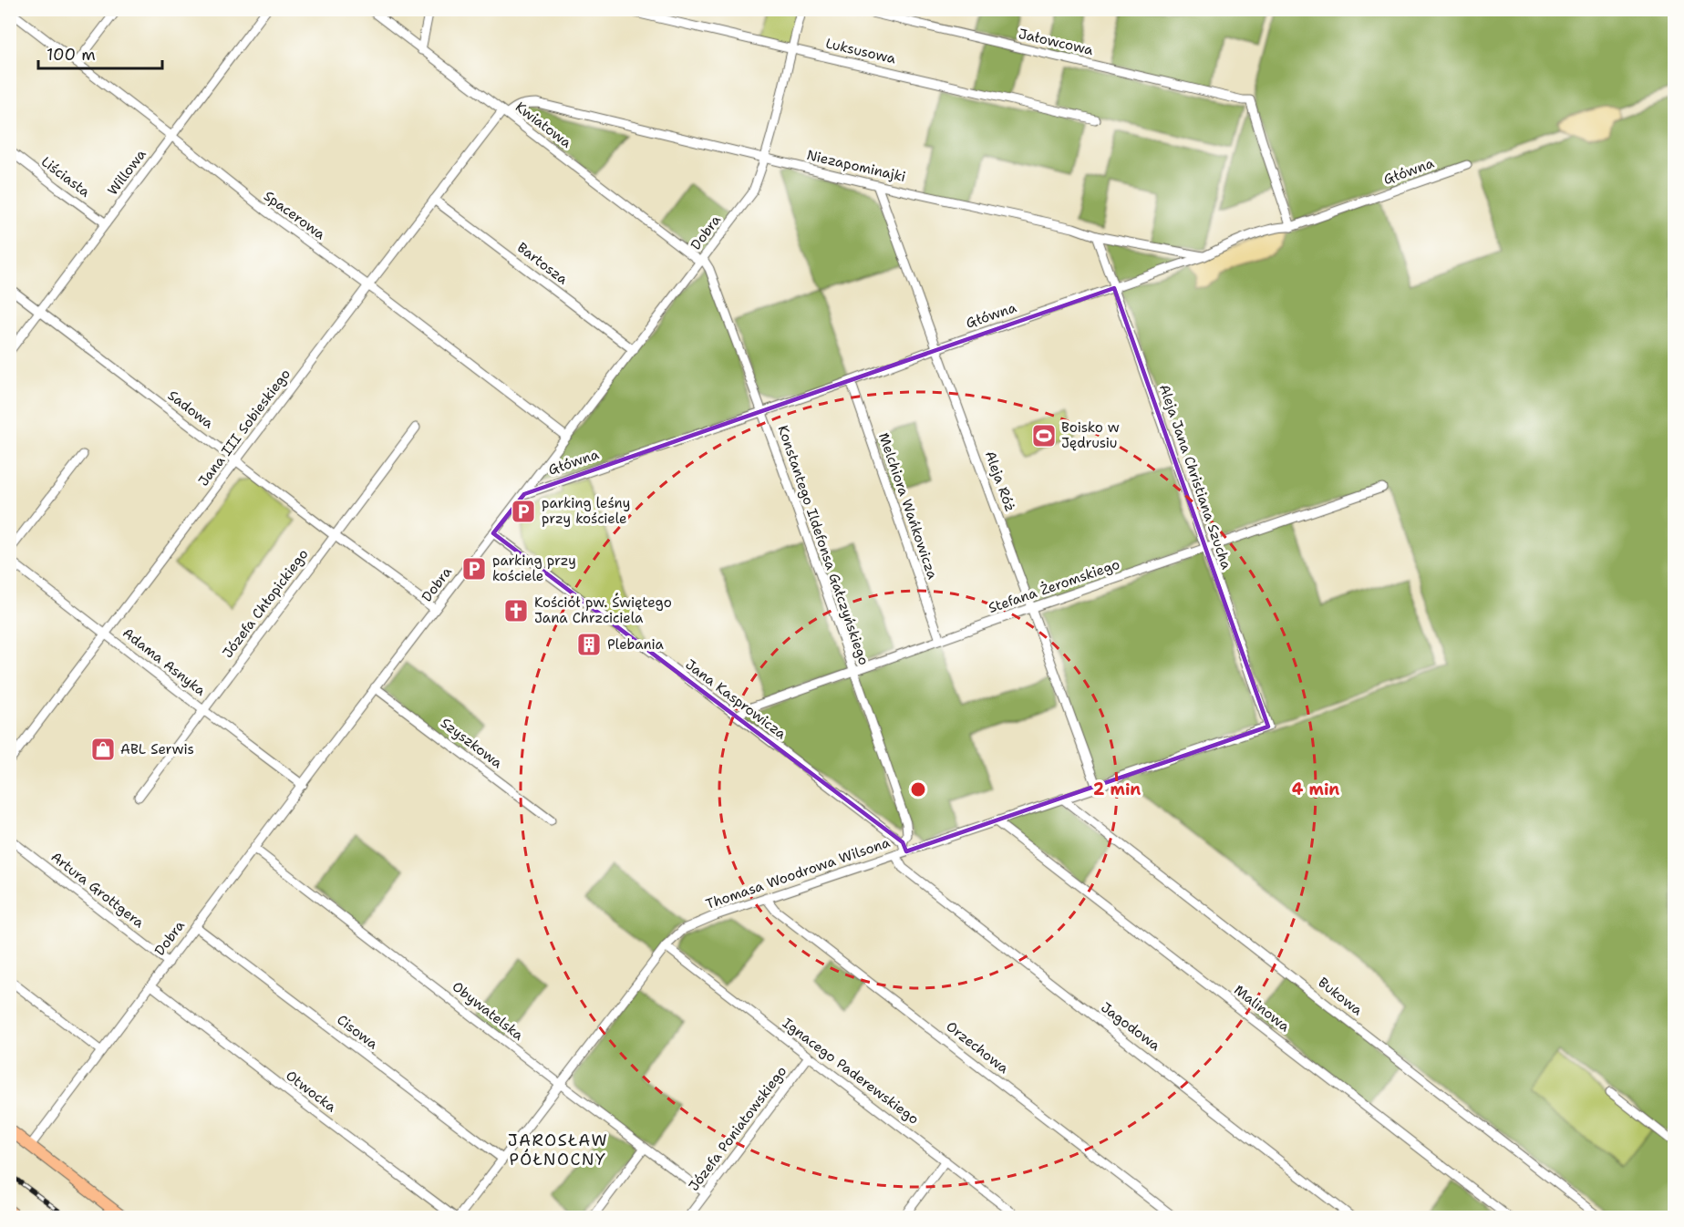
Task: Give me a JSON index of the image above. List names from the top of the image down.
{
  "streets": {
    "street": [
      "Jałowcowa",
      "Luksusowa",
      "Kwiatowa",
      "Niezapominajki",
      "Główna",
      "Willowa",
      "Liściasta",
      "Spacerowa",
      "Dobra",
      "Bartosza",
      "Sadowa",
      "Jana III Sobieskiego",
      "Aleja Jana Christiana Szucha",
      "Aleja Róż",
      "Melchiora Wańkowicza",
      "Konstantego Ildefonsa Gałczyńskiego",
      "Stefana Żeromskiego",
      "Józefa Chłopickiego",
      "Adama Asnyka",
      "Jana Kasprowicza",
      "Szyszkowa",
      "Thomasa Woodrowa Wilsona",
      "Artura Grottgera",
      "Bukowa",
      "Malinowa",
      "Obywatelska",
      "Jagodowa",
      "Cisowa",
      "Orzechowa",
      "Ignacego Paderewskiego",
      "Otwocka",
      "Józefa Poniatowskiego"
    ]
  },
  "crossings": [
    ["Jałowcowa", "Główna"],
    ["Luksusowa", "Dobra"],
    ["Kwiatowa", "Niezapominajki"],
    ["Kwiatowa", "Dobra"],
    ["Kwiatowa", "Jana III Sobieskiego"],
    ["Kwiatowa", "Konstantego Ildefonsa Gałczyńskiego"],
    ["Niezapominajki", "Główna"],
    ["Niezapominajki", "Dobra"],
    ["Niezapominajki", "Jana III Sobieskiego"],
    ["Niezapominajki", "Aleja Jana Christiana Szucha"],
    ["Niezapominajki", "Aleja Róż"],
    ["Główna", "Dobra"],
    ["Główna", "Aleja Jana Christiana Szucha"],
    ["Główna", "Aleja Róż"],
    ["Główna", "Melchiora Wańkowicza"],
    ["Główna", "Konstantego Ildefonsa Gałczyńskiego"],
    ["Willowa", "Liściasta"],
    ["Willowa", "Spacerowa"],
    ["Willowa", "Sadowa"],
    ["Spacerowa", "Dobra"],
    ["Spacerowa", "Jana III Sobieskiego"],
    ["Dobra", "Bartosza"],
    ["Dobra", "Sadowa"],
    ["Dobra", "Konstantego Ildefonsa Gałczyńskiego"],
    ["Dobra", "Adama Asnyka"],
    ["Dobra", "Jana Kasprowicza"],
    ["Dobra", "Szyszkowa"],
    ["Dobra", "Artura Grottgera"],
    ["Dobra", "Obywatelska"],
    ["Dobra", "Cisowa"],
    ["Dobra", "Otwocka"],
    ["Bartosza", "Jana III Sobieskiego"],
    ["Sadowa", "Jana III Sobieskiego"],
    ["Sadowa", "Józefa Chłopickiego"],
    ["Jana III Sobieskiego", "Adama Asnyka"],
    ["Aleja Jana Christiana Szucha", "Stefana Żeromskiego"],
    ["Aleja Jana Christiana Szucha", "Thomasa Woodrowa Wilsona"],
    ["Aleja Róż", "Stefana Żeromskiego"],
    ["Aleja Róż", "Thomasa Woodrowa Wilsona"],
    ["Melchiora Wańkowicza", "Stefana Żeromskiego"],
    ["Konstantego Ildefonsa Gałczyńskiego", "Stefana Żeromskiego"],
    ["Konstantego Ildefonsa Gałczyńskiego", "Jana Kasprowicza"],
    ["Konstantego Ildefonsa Gałczyńskiego", "Thomasa Woodrowa Wilsona"],
    ["Stefana Żeromskiego", "Jana Kasprowicza"],
    ["Józefa Chłopickiego", "Adama Asnyka"],
    ["Jana Kasprowicza", "Thomasa Woodrowa Wilsona"],
    ["Thomasa Woodrowa Wilsona", "Bukowa"],
    ["Thomasa Woodrowa Wilsona", "Malinowa"],
    ["Thomasa Woodrowa Wilsona", "Obywatelska"],
    ["Thomasa Woodrowa Wilsona", "Jagodowa"],
    ["Thomasa Woodrowa Wilsona", "Cisowa"],
    ["Thomasa Woodrowa Wilsona", "Orzechowa"],
    ["Thomasa Woodrowa Wilsona", "Ignacego Paderewskiego"],
    ["Thomasa Woodrowa Wilsona", "Otwocka"],
    ["Obywatelska", "Józefa Poniatowskiego"],
    ["Ignacego Paderewskiego", "Józefa Poniatowskiego"]
  ],
  "districts": ["JAROSŁAW PÓŁNOCNY"],
  "places": {
    "sports": ["Boisko w Jędrusiu"],
    "parking": ["parking leśny przy kościele", "parking przy kościele"],
    "church": ["Kościół pw. Świętego Jana Chrzciciela"],
    "building": ["Plebania"],
    "shop": ["ABL Serwis"]
  },
  "scale_bar": "100 m",
  "rings": ["2 min", "4 min"]
}
